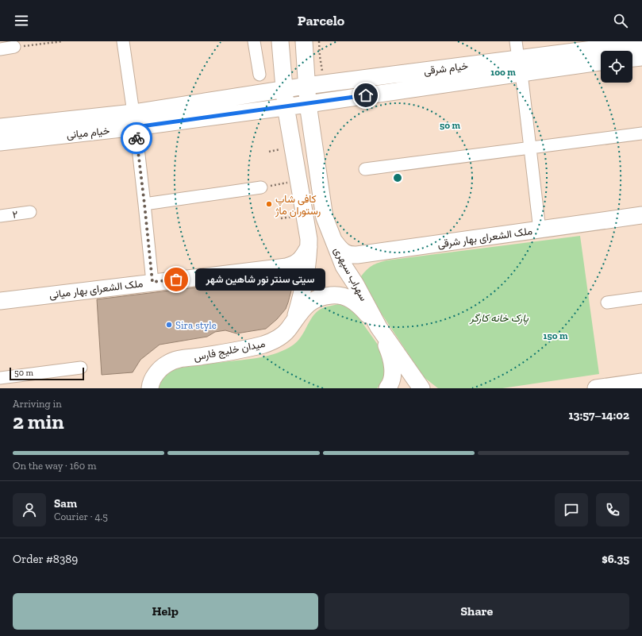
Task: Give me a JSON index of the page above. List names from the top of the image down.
{
  "streets": {
    "main road": [
      "خیام شرقی",
      "خیام میانی",
      "ملک الشعرای بهار شرقی",
      "سهراب سپهری",
      "ملک الشعرای بهار میانی",
      "میدان خلیج فارس"
    ],
    "street": ["۲"]
  },
  "crossings": [
    ["خیام شرقی", "خیام میانی"],
    ["خیام شرقی", "سهراب سپهری"],
    ["خیام میانی", "سهراب سپهری"],
    ["ملک الشعرای بهار شرقی", "سهراب سپهری"],
    ["سهراب سپهری", "میدان خلیج فارس"]
  ],
  "parks": ["پارک خانه کارگر"],
  "places": ["کافی شاپ رستوران ماژ", "سیتی سنتر نور شاهین شهر", "Sira style"],
  "scale_bar": "50 m",
  "page": {
    "header": "Parcelo",
    "bubble": "سیتی سنتر نور شاهین شهر",
    "scale": "50 m",
    "heading": ["2 min", "Arriving in", "13:57–14:02"],
    "panel": [
      "Sam",
      "Courier · 4.5",
      "Order #8389",
      "$6.35"
    ],
    "bar": "On the way · 160 m",
    "buttons": ["Help", "Share"]
  },
  "rings": ["100 m", "50 m", "150 m"]
}
